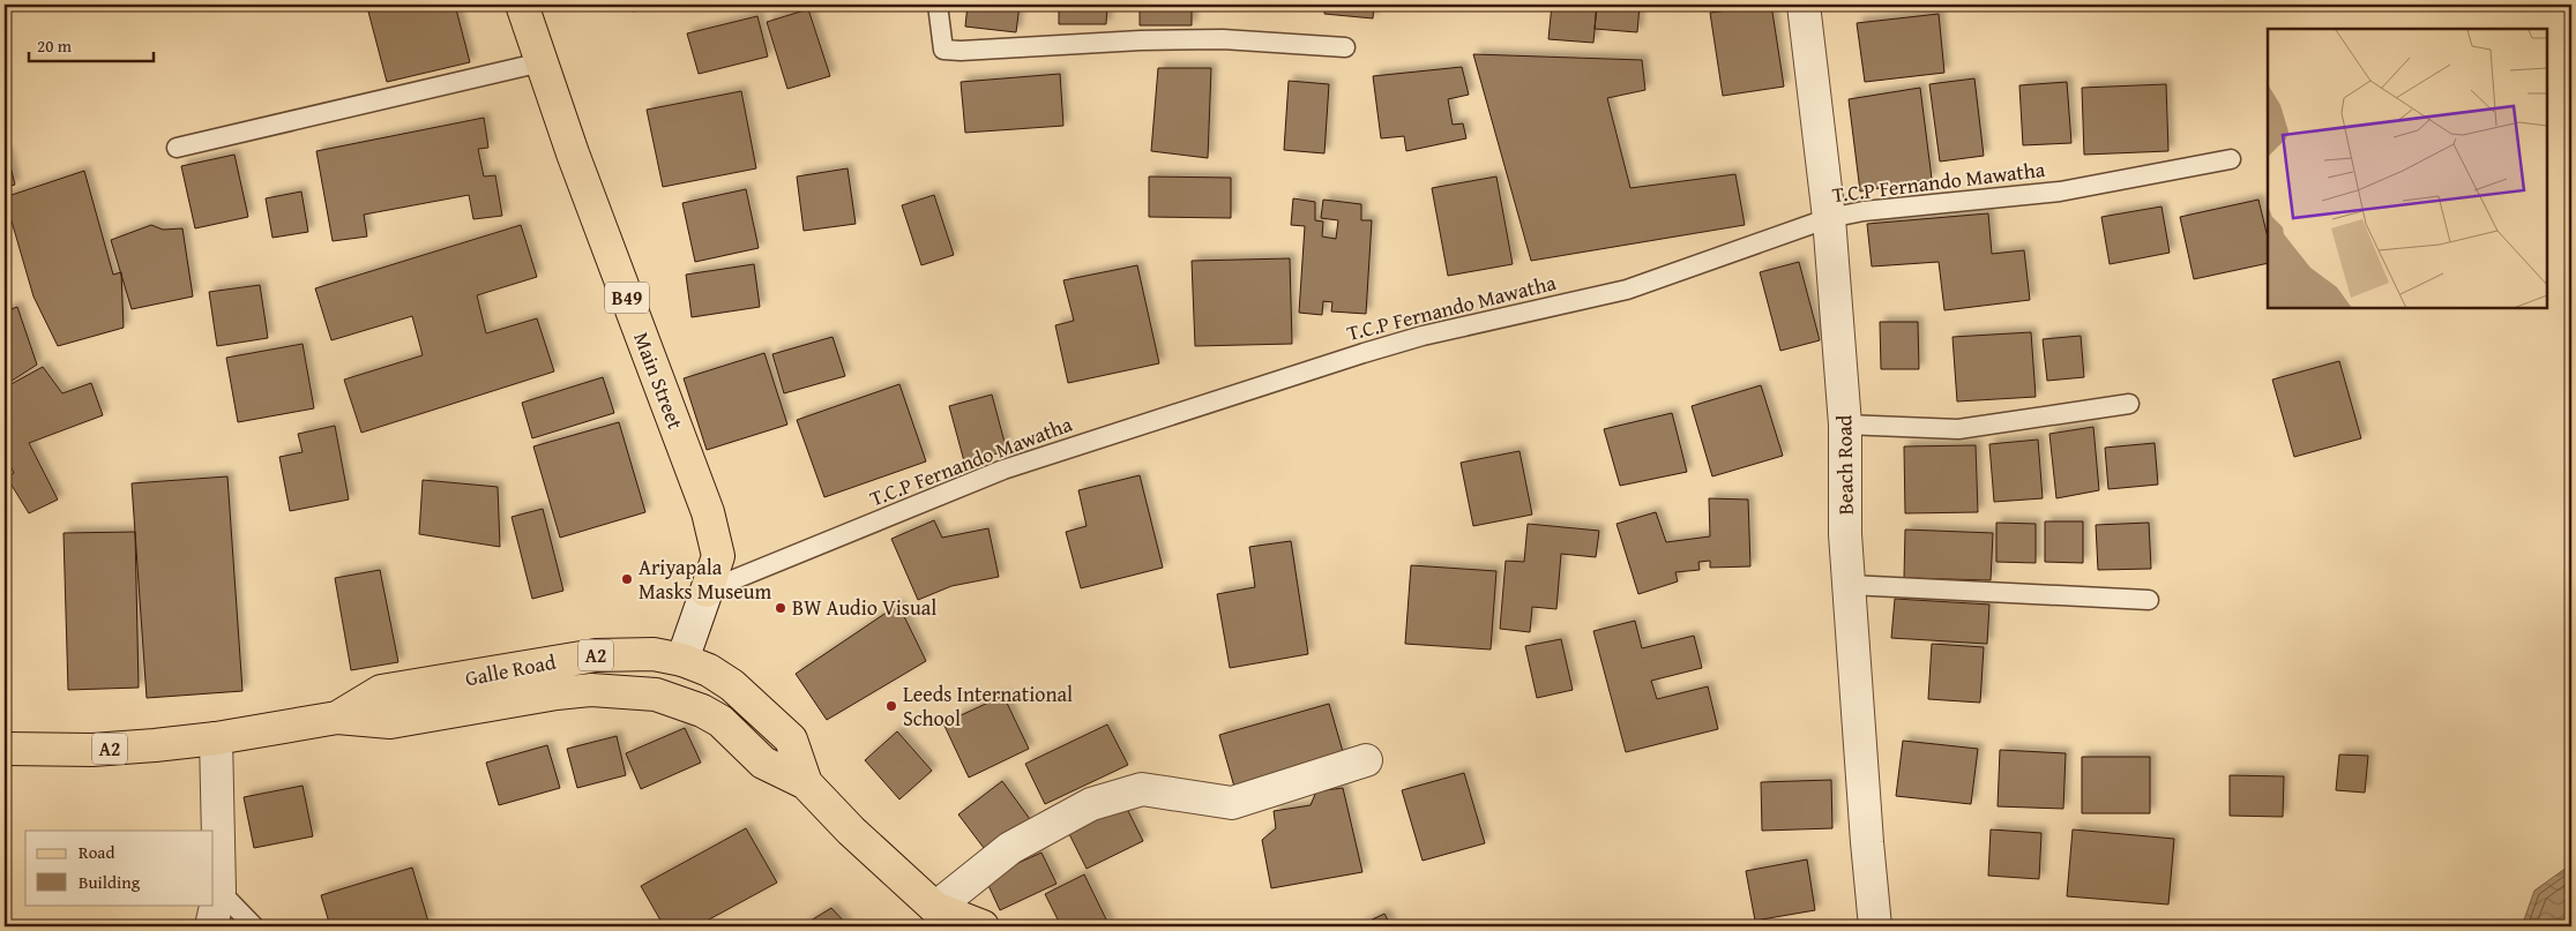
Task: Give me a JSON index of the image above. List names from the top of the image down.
{
  "streets": {
    "main road": [
      "B49",
      "Main Street",
      "A2",
      "Galle Road"
    ],
    "street": ["Beach Road"],
    "lane": ["T.C.P Fernando Mawatha"]
  },
  "crossings": [
    ["T.C.P Fernando Mawatha", "Main Street"],
    ["T.C.P Fernando Mawatha", "Beach Road"],
    ["Main Street", "Galle Road"]
  ],
  "places": ["Ariyapala Masks Museum", "BW Audio Visual", "Leeds International School"],
  "legend": ["Road", "Building"],
  "scale_bar": "20 m"
}
